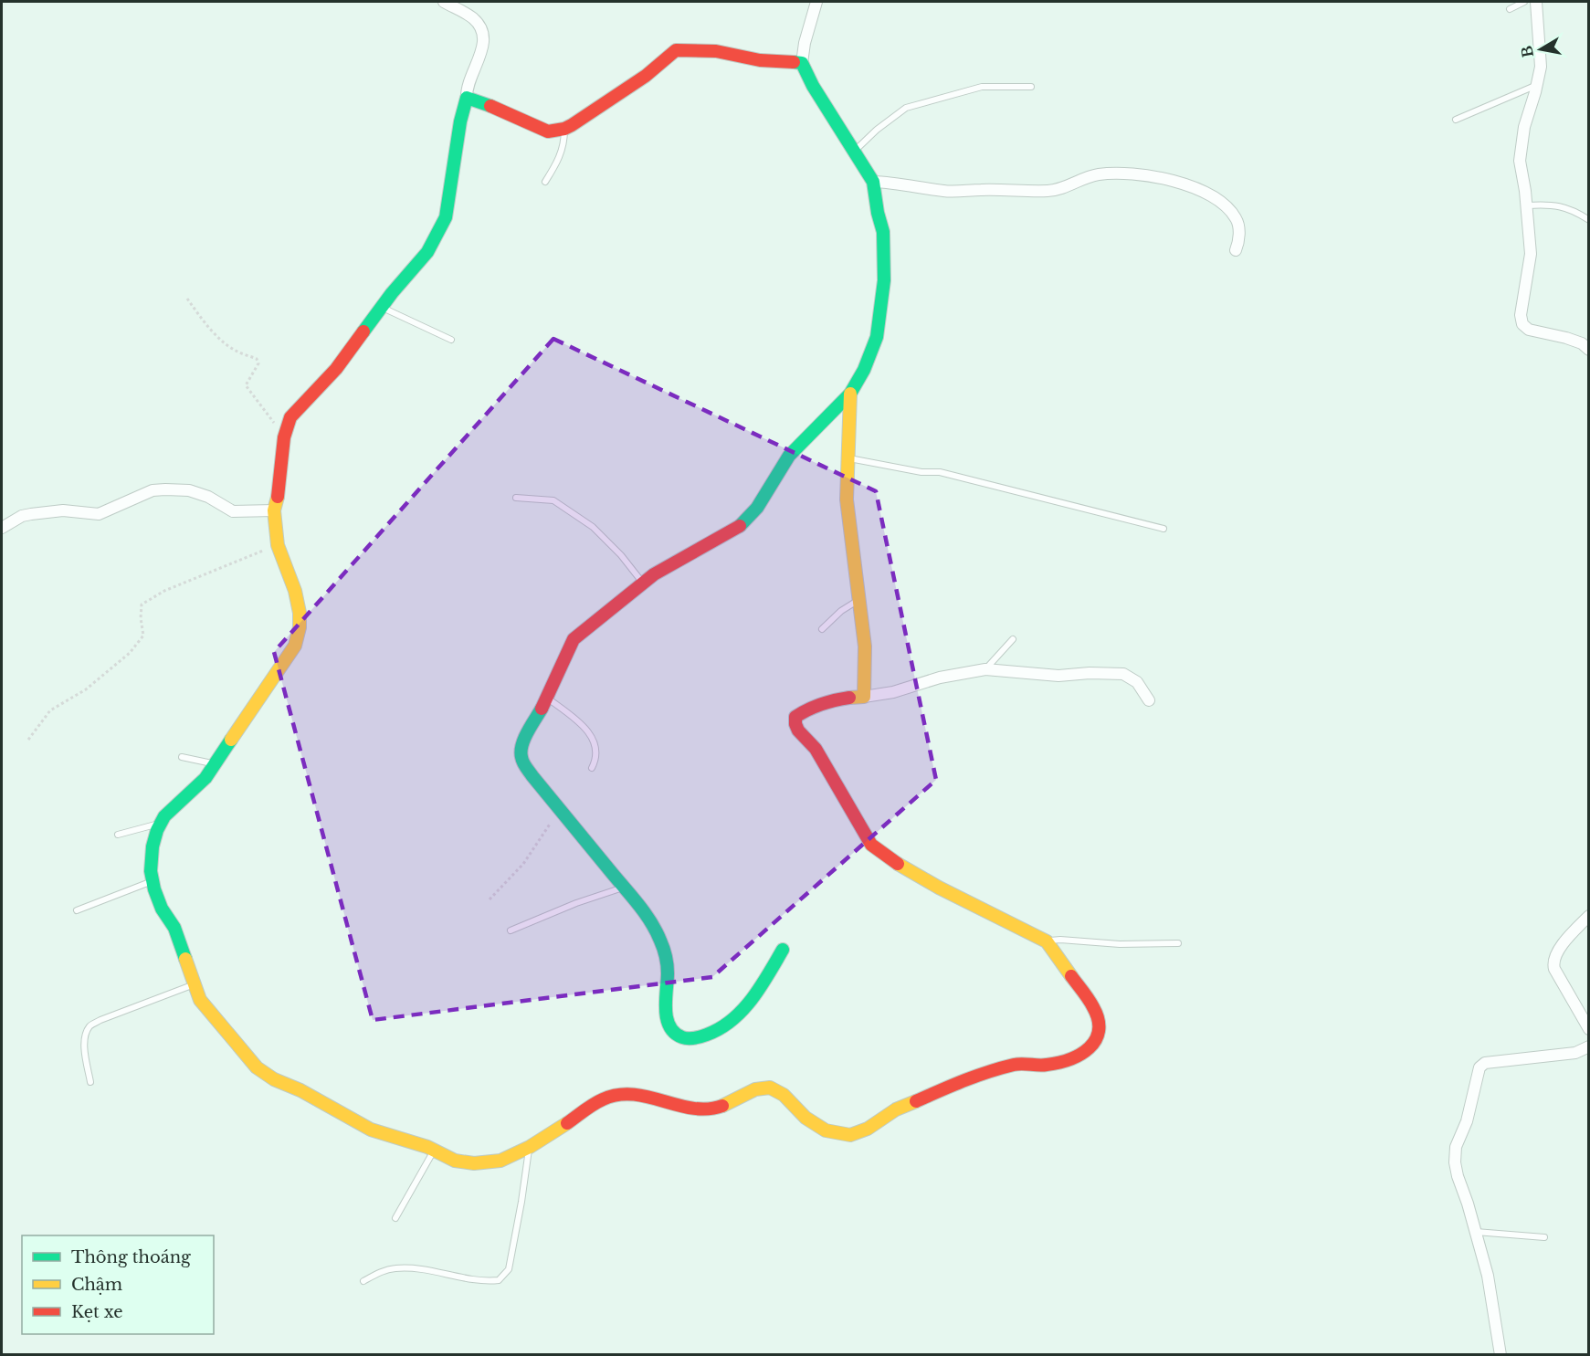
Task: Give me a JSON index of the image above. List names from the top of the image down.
{
  "legend": ["Thông thoáng", "Chậm", "Kẹt xe"],
  "north": "left"
}
